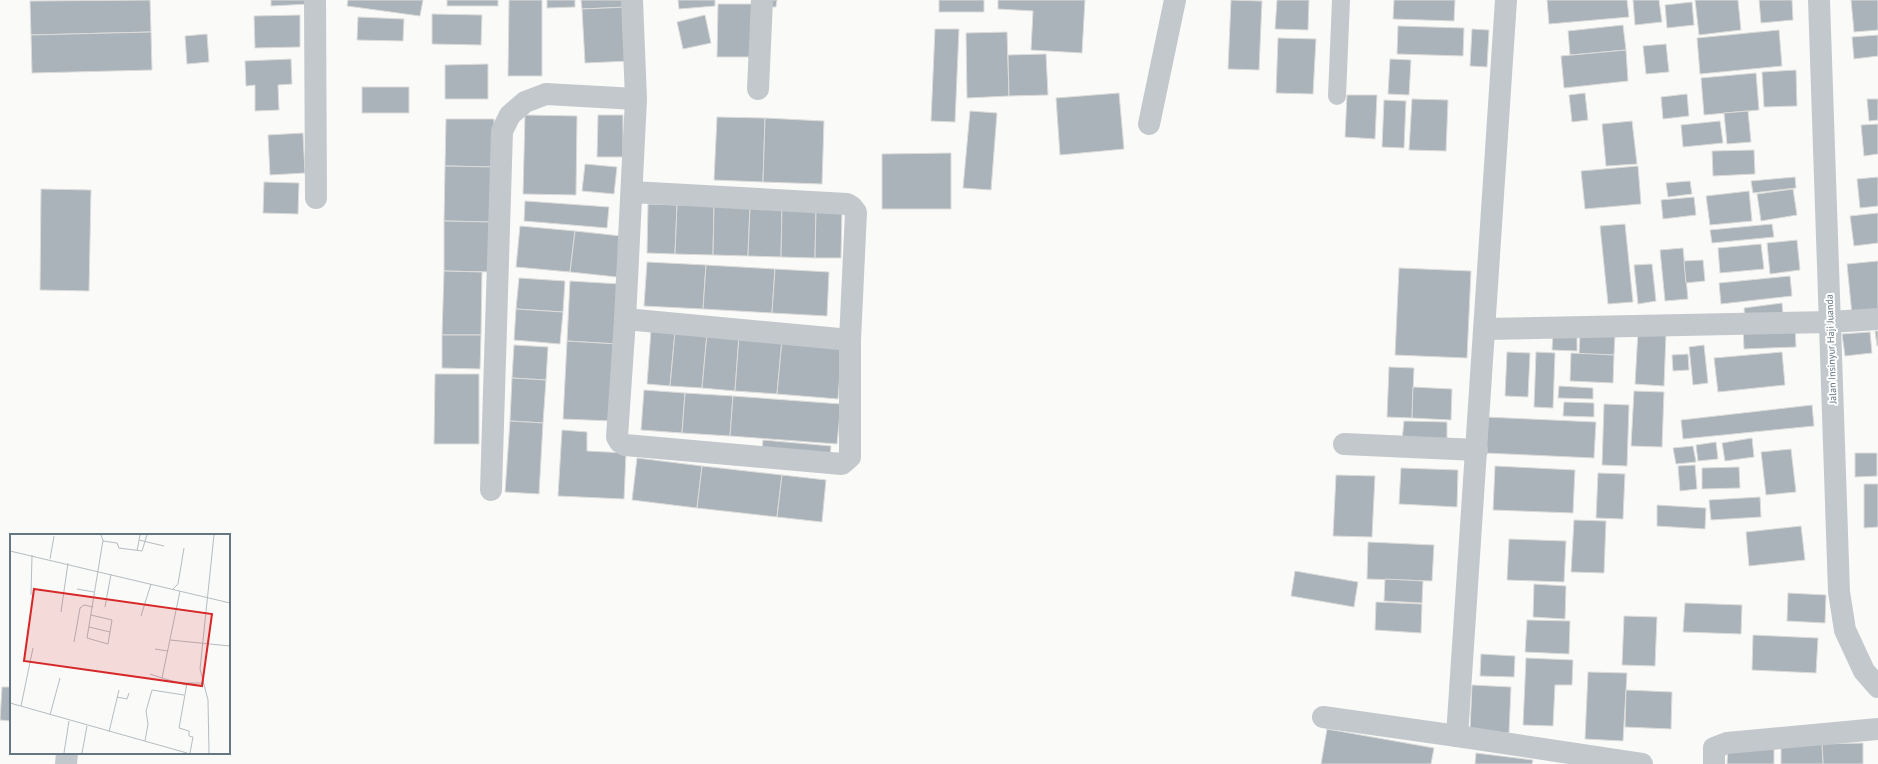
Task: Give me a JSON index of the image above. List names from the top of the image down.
{
  "streets": {
    "street": ["Jalan Insinyur Haji Juanda"]
  }
}
